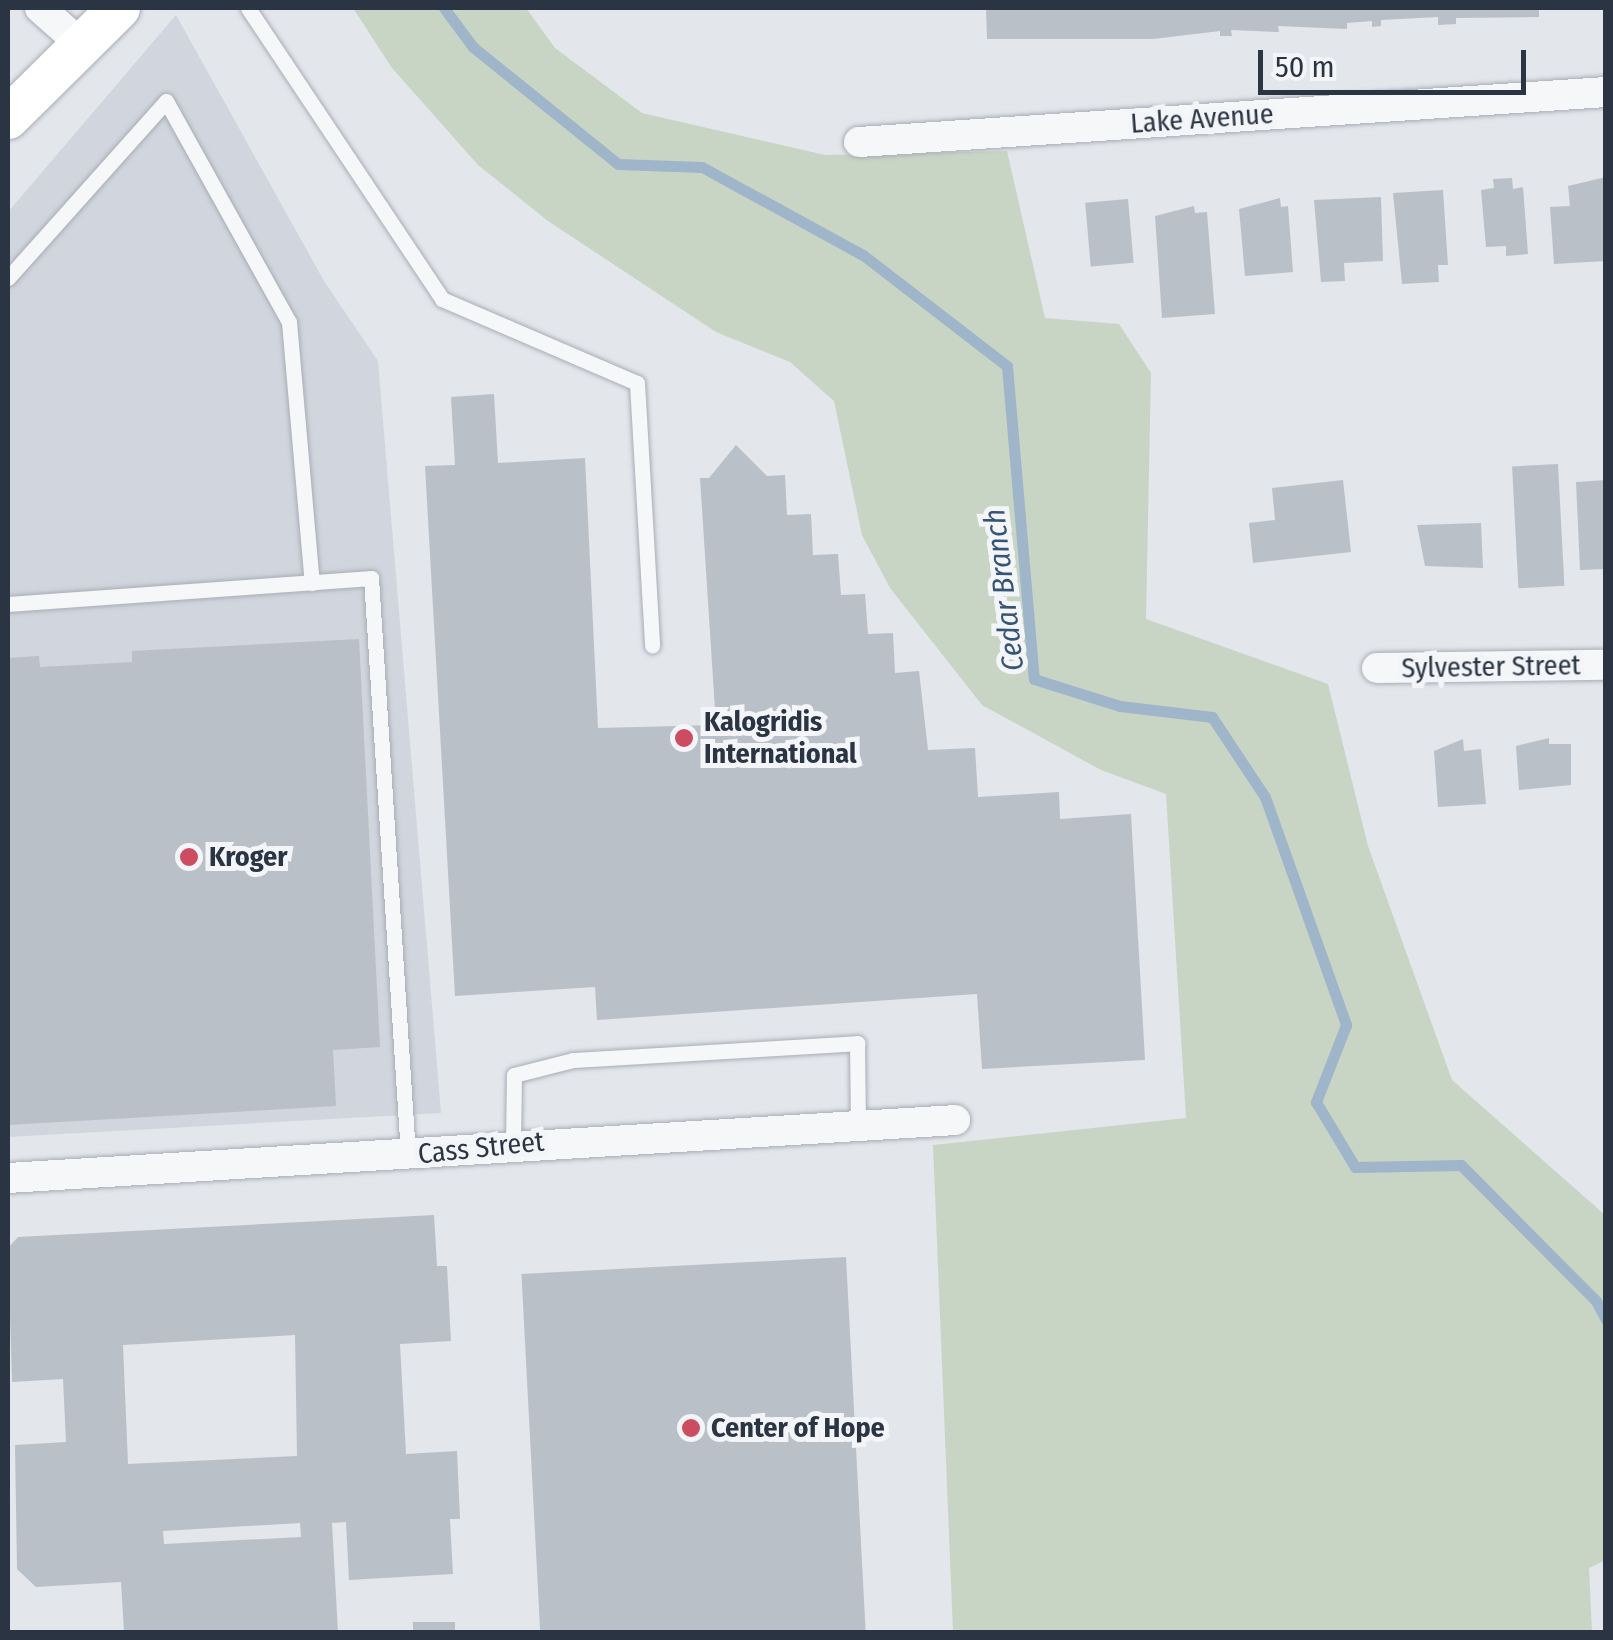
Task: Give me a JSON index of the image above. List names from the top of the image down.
{
  "streets": {
    "street": ["Lake Avenue", "Sylvester Street", "Cass Street"]
  },
  "water": ["Cedar Branch"],
  "places": ["Kalogridis International", "Kroger", "Center of Hope"],
  "scale_bar": "50 m"
}
